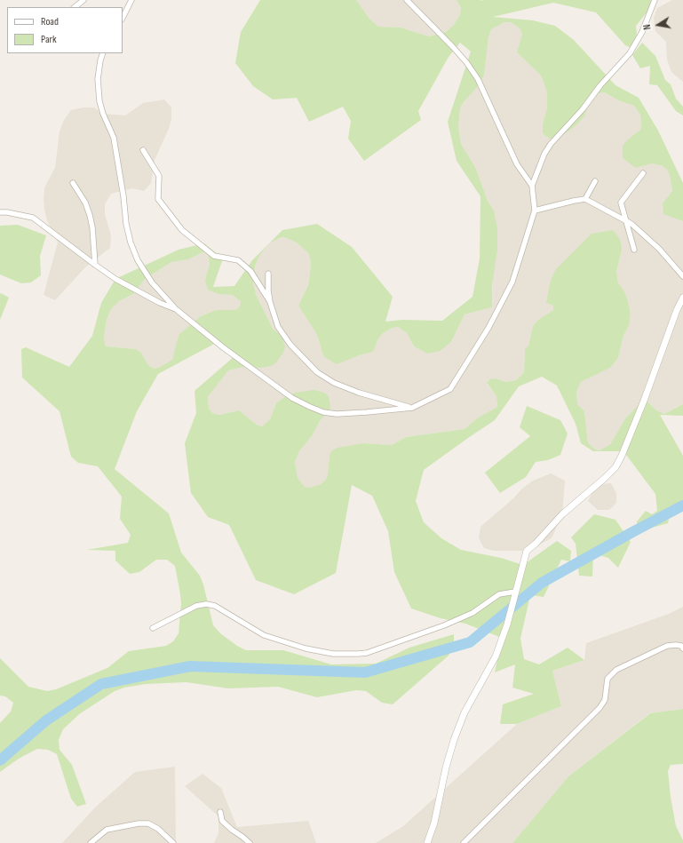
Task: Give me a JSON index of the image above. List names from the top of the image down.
{
  "legend": ["Road", "Park"],
  "north": "left"
}
